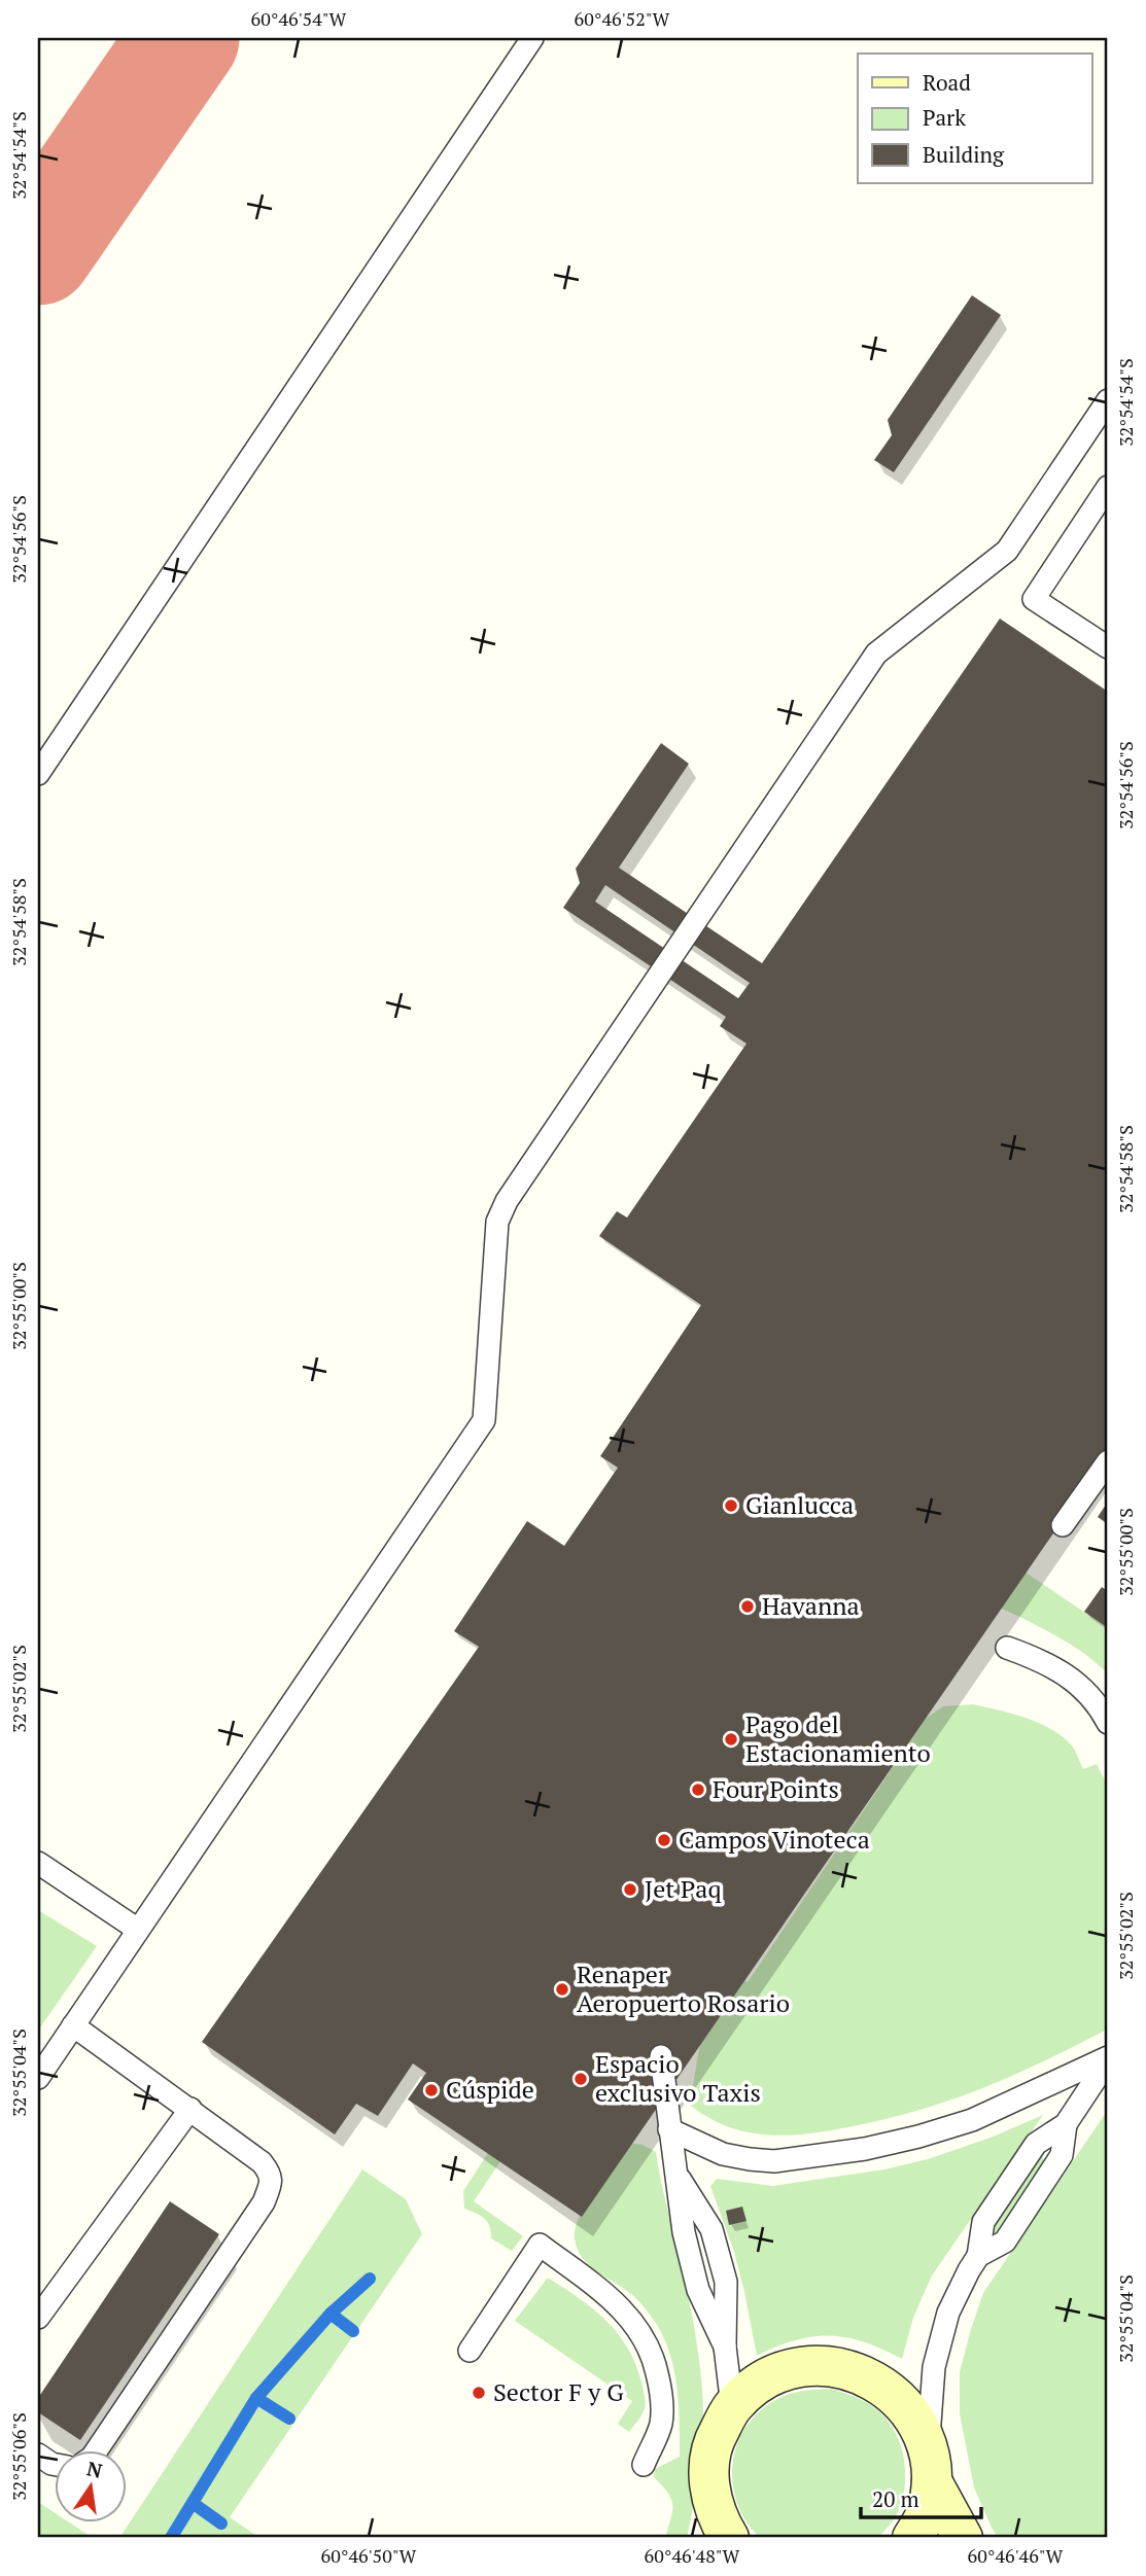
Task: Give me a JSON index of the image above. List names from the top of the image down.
{
  "places": [
    "Gianlucca",
    "Havanna",
    "Pago del Estacionamiento",
    "Four Points",
    "Campos Vinoteca",
    "Jet Paq",
    "Renaper Aeropuerto Rosario",
    "Espacio exclusivo Taxis",
    "Cúspide",
    "Sector F y G"
  ],
  "legend": ["Road", "Park", "Building"],
  "scale_bar": "20 m",
  "north": "top",
  "coordinates": [
    "60°46'54\"W",
    "60°46'52\"W",
    "32°54'54\"S",
    "32°54'56\"S",
    "32°54'58\"S",
    "32°55'00\"S",
    "32°55'02\"S",
    "32°55'04\"S",
    "32°55'06\"S",
    "60°46'50\"W",
    "60°46'48\"W",
    "60°46'46\"W"
  ]
}
